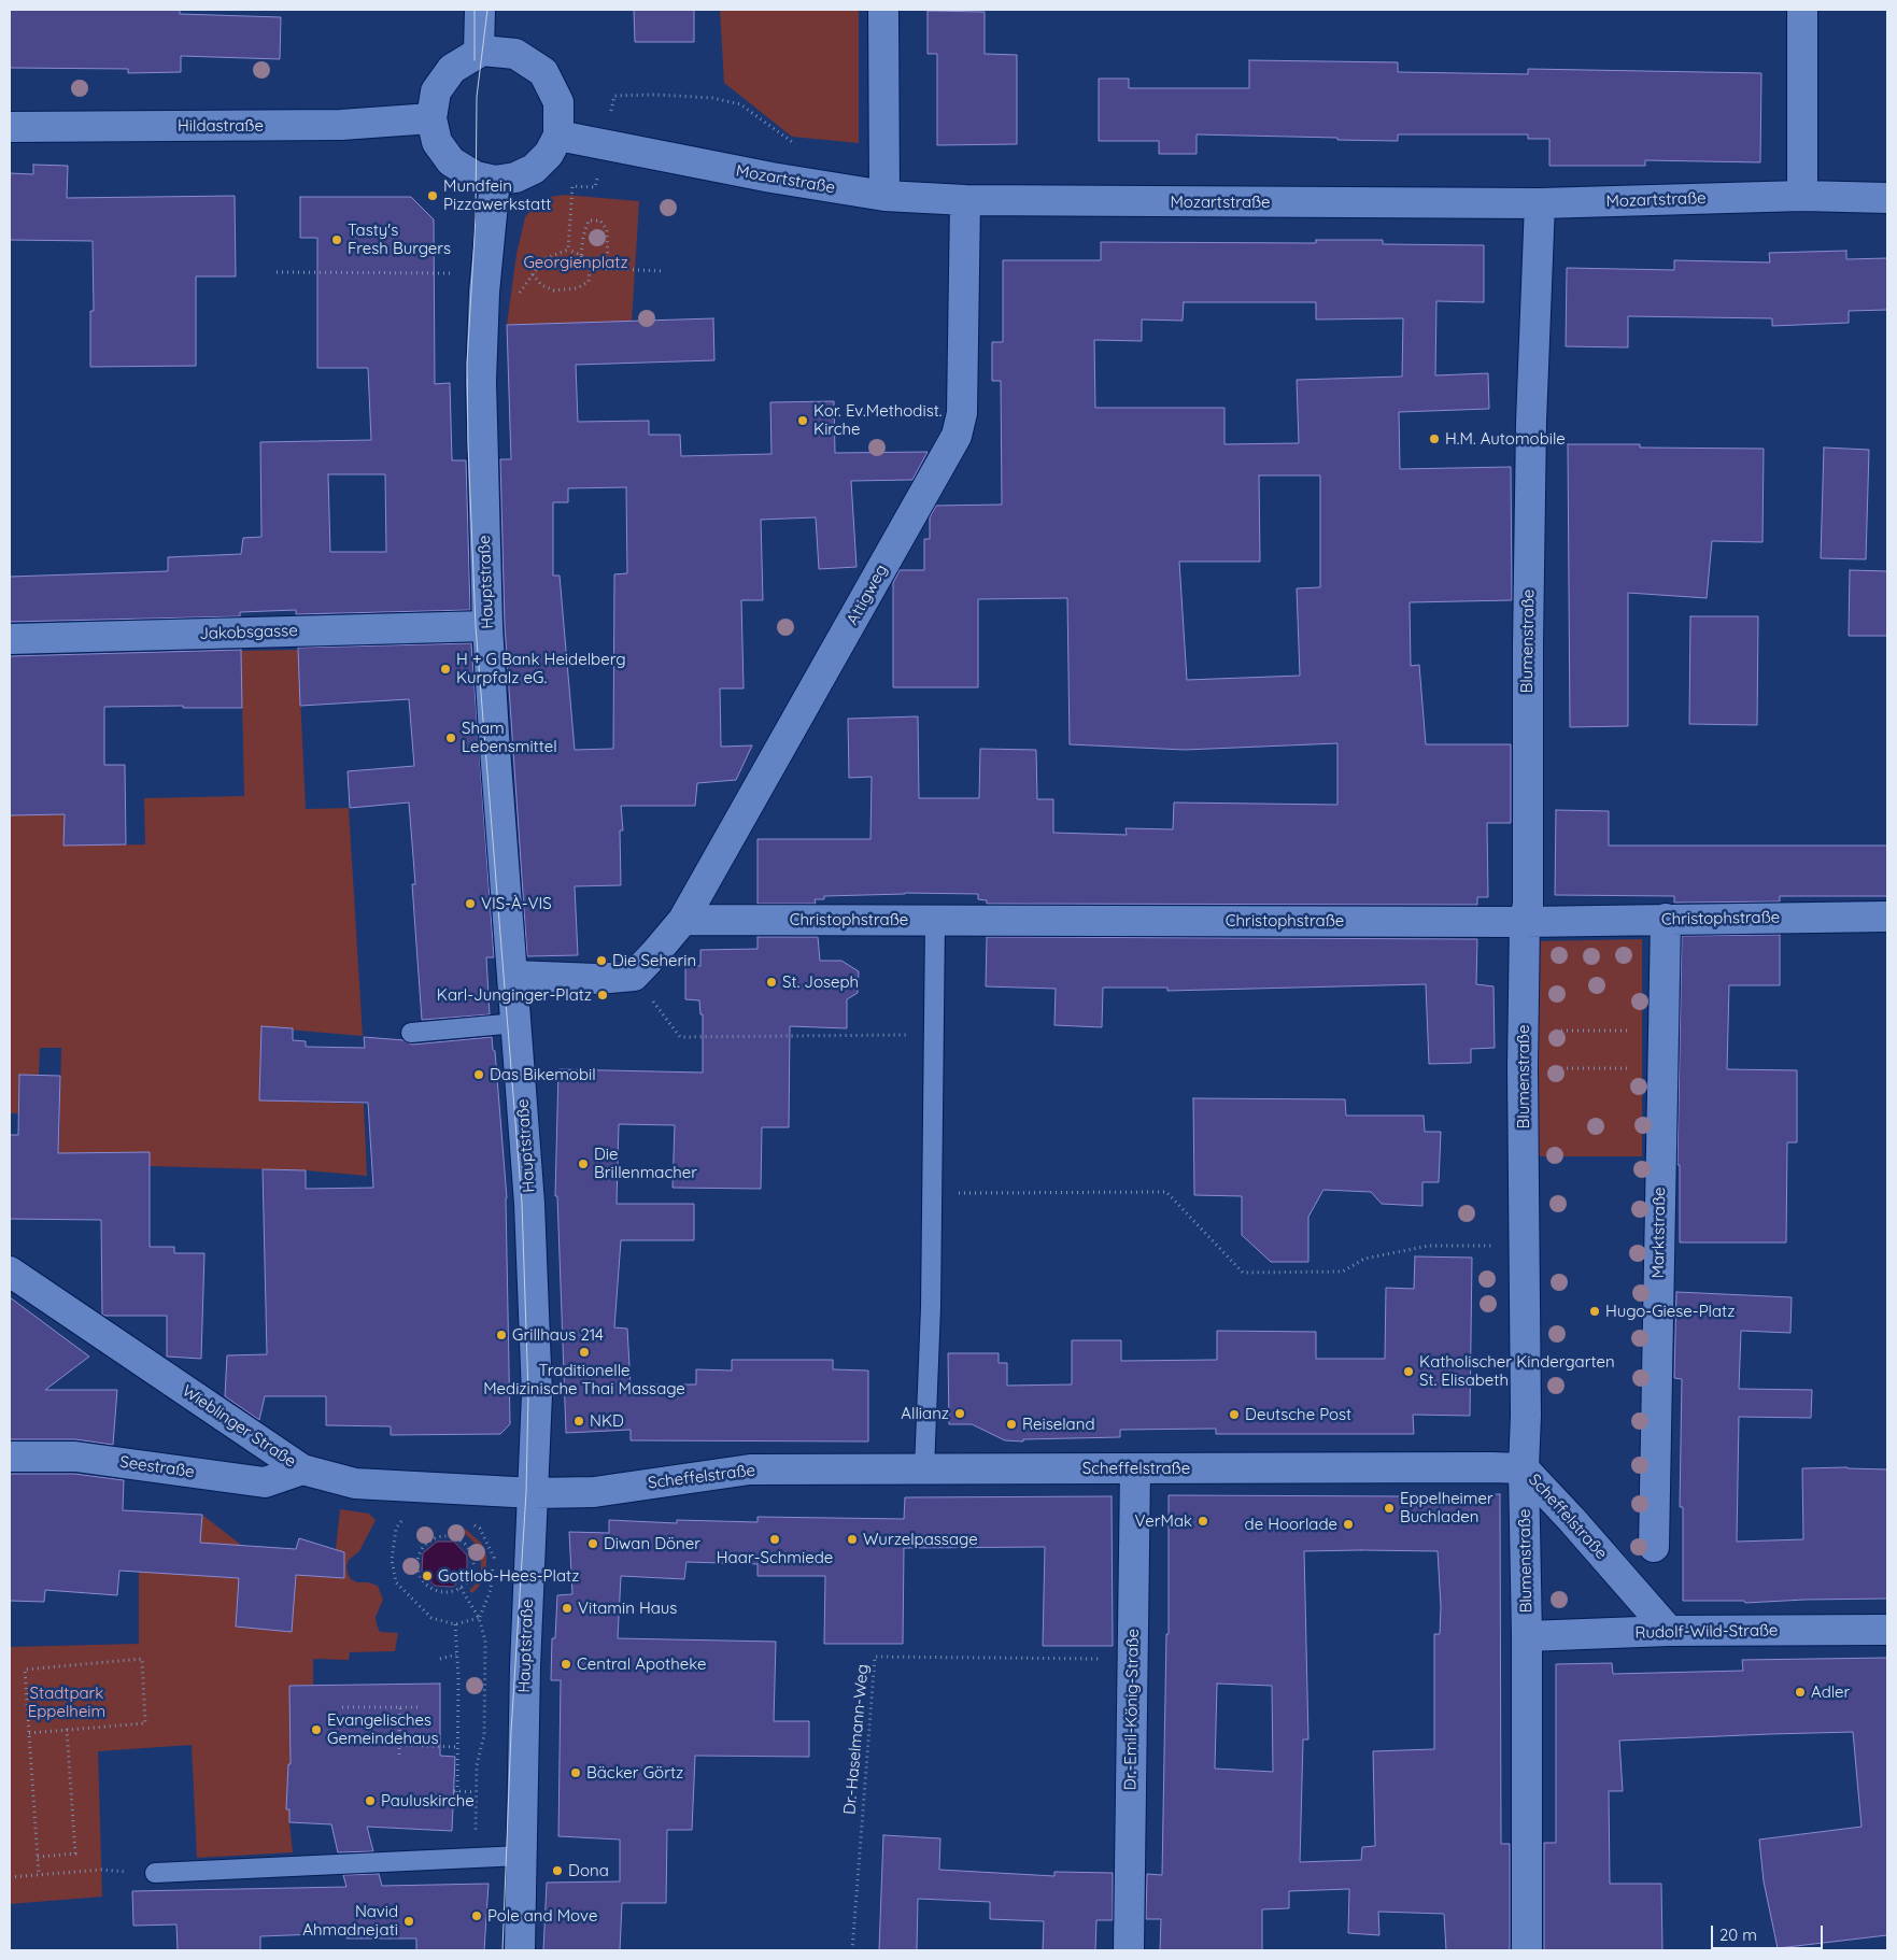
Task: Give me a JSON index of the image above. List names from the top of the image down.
{
  "streets": {
    "street": [
      "Hildastraße",
      "Mozartstraße",
      "Hauptstraße",
      "Attigweg",
      "Jakobsgasse",
      "Blumenstraße",
      "Christophstraße",
      "Marktstraße",
      "Wieblinger Straße",
      "Seestraße",
      "Scheffelstraße",
      "Rudolf-Wild-Straße",
      "Dr.-Emil-König-Straße"
    ],
    "path": ["Dr.-Haselmann-Weg"]
  },
  "crossings": [
    ["Hildastraße", "Mozartstraße"],
    ["Hildastraße", "Hauptstraße"],
    ["Mozartstraße", "Hauptstraße"],
    ["Mozartstraße", "Attigweg"],
    ["Mozartstraße", "Blumenstraße"],
    ["Hauptstraße", "Jakobsgasse"],
    ["Hauptstraße", "Wieblinger Straße"],
    ["Hauptstraße", "Scheffelstraße"],
    ["Attigweg", "Christophstraße"],
    ["Blumenstraße", "Christophstraße"],
    ["Blumenstraße", "Scheffelstraße"],
    ["Blumenstraße", "Rudolf-Wild-Straße"],
    ["Christophstraße", "Marktstraße"],
    ["Wieblinger Straße", "Seestraße"],
    ["Wieblinger Straße", "Scheffelstraße"],
    ["Scheffelstraße", "Rudolf-Wild-Straße"],
    ["Scheffelstraße", "Dr.-Emil-König-Straße"],
    ["Dr.-Emil-König-Straße", "Dr.-Haselmann-Weg"]
  ],
  "parks": ["Georgienplatz", "Stadtpark Eppelheim"],
  "places": [
    "Mundfein Pizzawerkstatt",
    "Tasty's Fresh Burgers",
    "Kor. Ev.Methodist. Kirche",
    "H.M. Automobile",
    "H + G Bank Heidelberg Kurpfalz eG.",
    "Sham Lebensmittel",
    "VIS-À-VIS",
    "Die Seherin",
    "St. Joseph",
    "Karl-Junginger-Platz",
    "Das Bikemobil",
    "Die Brillenmacher",
    "Hugo-Giese-Platz",
    "Grillhaus 214",
    "Traditionelle Medizinische Thai Massage",
    "Katholischer Kindergarten St. Elisabeth",
    "Allianz",
    "Deutsche Post",
    "NKD",
    "Reiseland",
    "Eppelheimer Buchladen",
    "VerMak",
    "de Hoorlade",
    "Haar-Schmiede",
    "Wurzelpassage",
    "Diwan Döner",
    "Gottlob-Hees-Platz",
    "Vitamin Haus",
    "Central Apotheke",
    "Adler",
    "Evangelisches Gemeindehaus",
    "Bäcker Görtz",
    "Pauluskirche",
    "Dona",
    "Pole and Move",
    "Navid Ahmadnejati"
  ],
  "scale_bar": "20 m"
}
